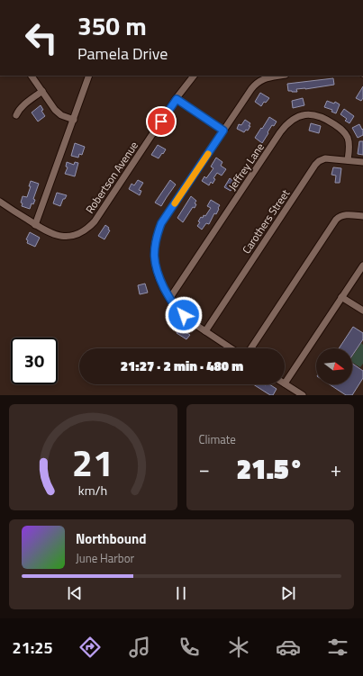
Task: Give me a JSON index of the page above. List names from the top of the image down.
{
  "streets": {
    "street": ["Jeffrey Lane", "Robertson Avenue", "Carothers Street"]
  },
  "crossings": [
    ["Jeffrey Lane", "Carothers Street"]
  ],
  "north": "right",
  "page": {
    "turn": ["350 m", "Pamela Drive"],
    "limit": "30",
    "trip": "21:27 · 2 min · 480 m",
    "tile": "Climate",
    "heat": ["−", "21.5°", "+"],
    "song": ["Northbound", "June Harbor"],
    "tabs": "21:25",
    "gauge": ["21", "km/h"]
  }
}
